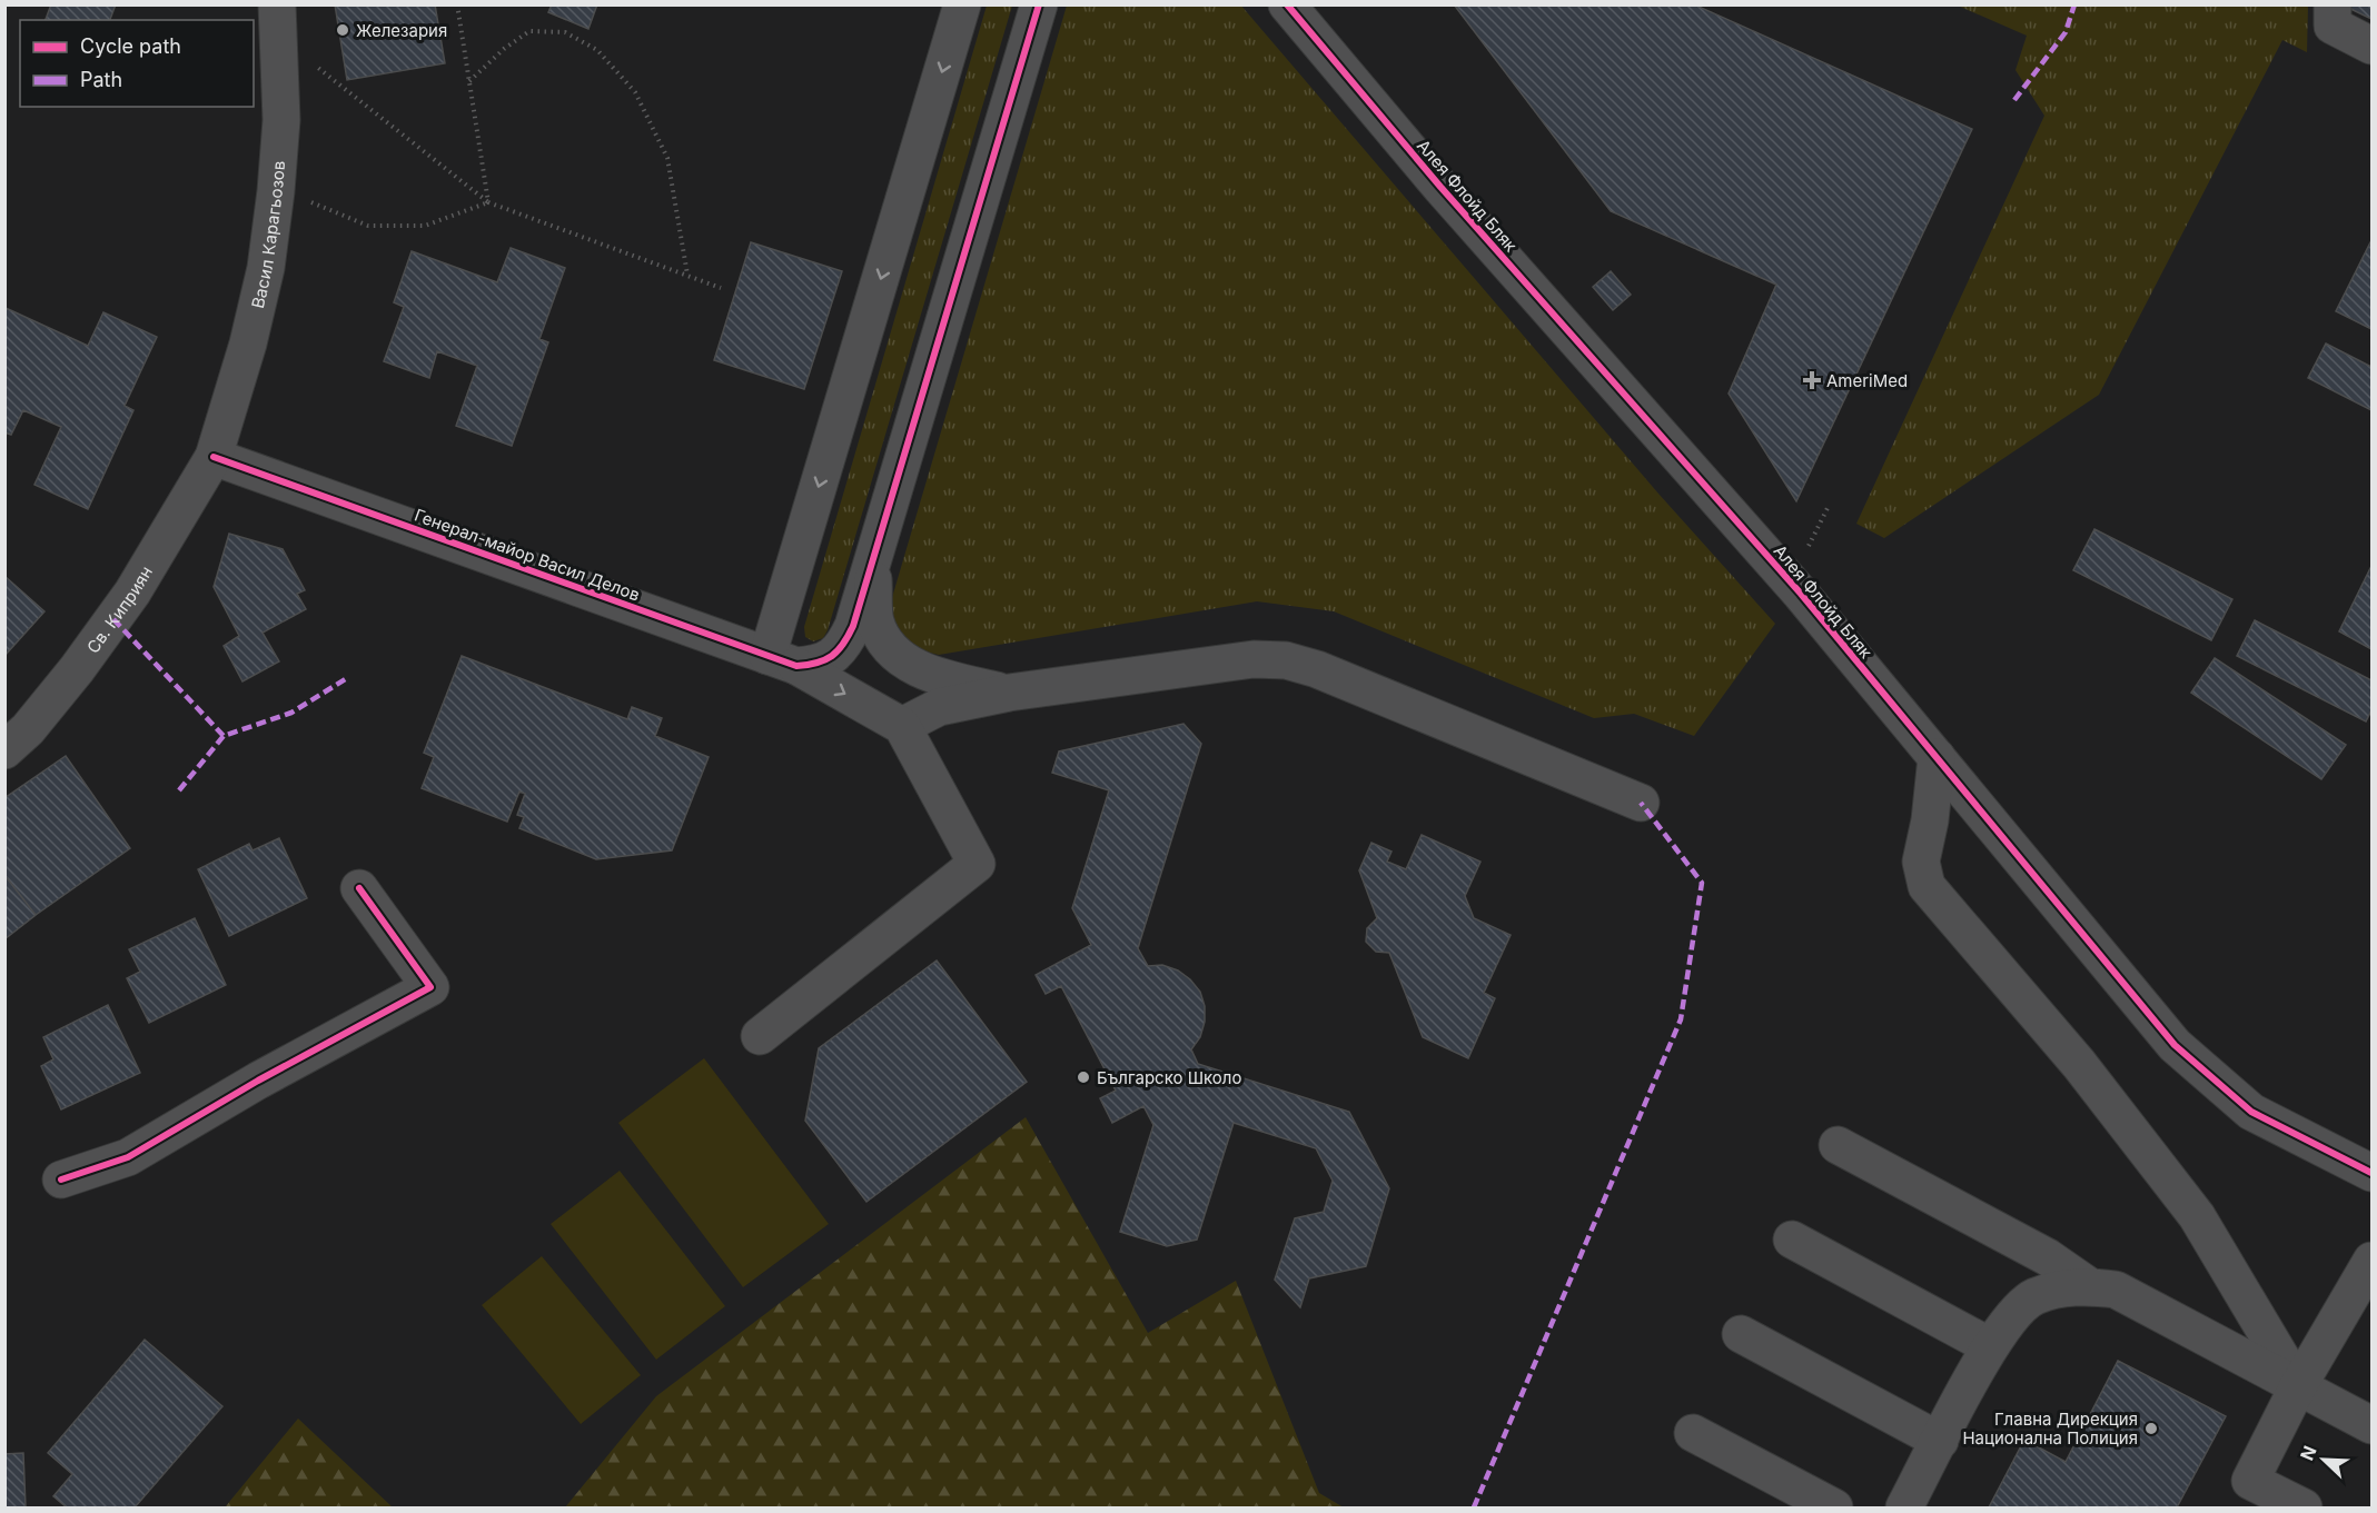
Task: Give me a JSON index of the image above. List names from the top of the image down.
{
  "streets": {
    "street": [
      "Алея Флойд Бляк",
      "Васил Карагьозов",
      "Генерал-майор Васил Делов",
      "Св. Киприян"
    ]
  },
  "crossings": [
    ["Васил Карагьозов", "Генерал-майор Васил Делов"],
    ["Васил Карагьозов", "Св. Киприян"],
    ["Генерал-майор Васил Делов", "Св. Киприян"]
  ],
  "places": {
    "other": ["Железария", "Българско Школо", "Главна Дирекция Национална Полиция"],
    "health": ["AmeriMed"]
  },
  "legend": ["Cycle path", "Path"],
  "north": "top left"
}
